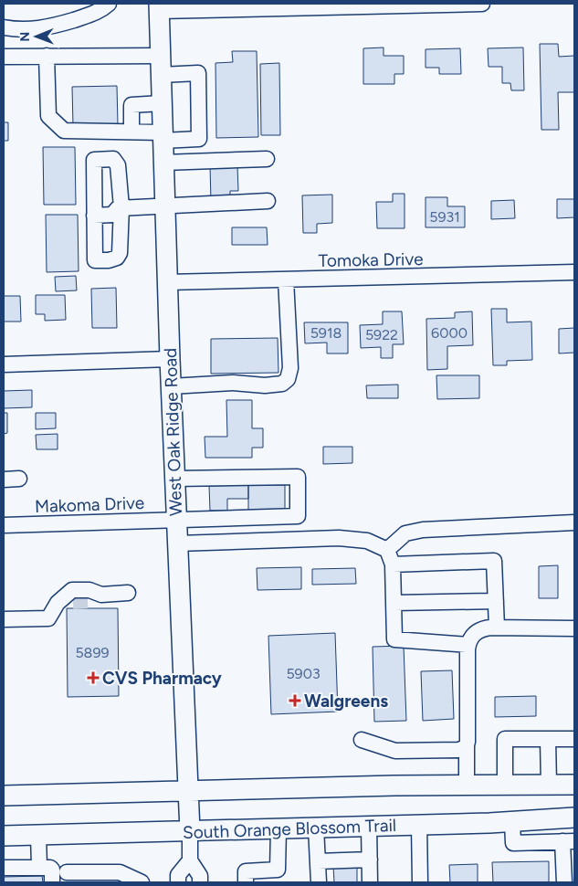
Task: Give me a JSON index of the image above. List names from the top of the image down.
{
  "streets": {
    "main road": ["West Oak Ridge Road", "South Orange Blossom Trail"],
    "street": ["Tomoka Drive", "Makoma Drive"]
  },
  "crossings": [
    ["Tomoka Drive", "West Oak Ridge Road"],
    ["West Oak Ridge Road", "Makoma Drive"],
    ["West Oak Ridge Road", "South Orange Blossom Trail"]
  ],
  "places": {
    "health": ["CVS Pharmacy", "Walgreens"]
  },
  "house_numbers": [
    "5931",
    "5918",
    "6000",
    "5922",
    "5899",
    "5903"
  ],
  "north": "left"
}
